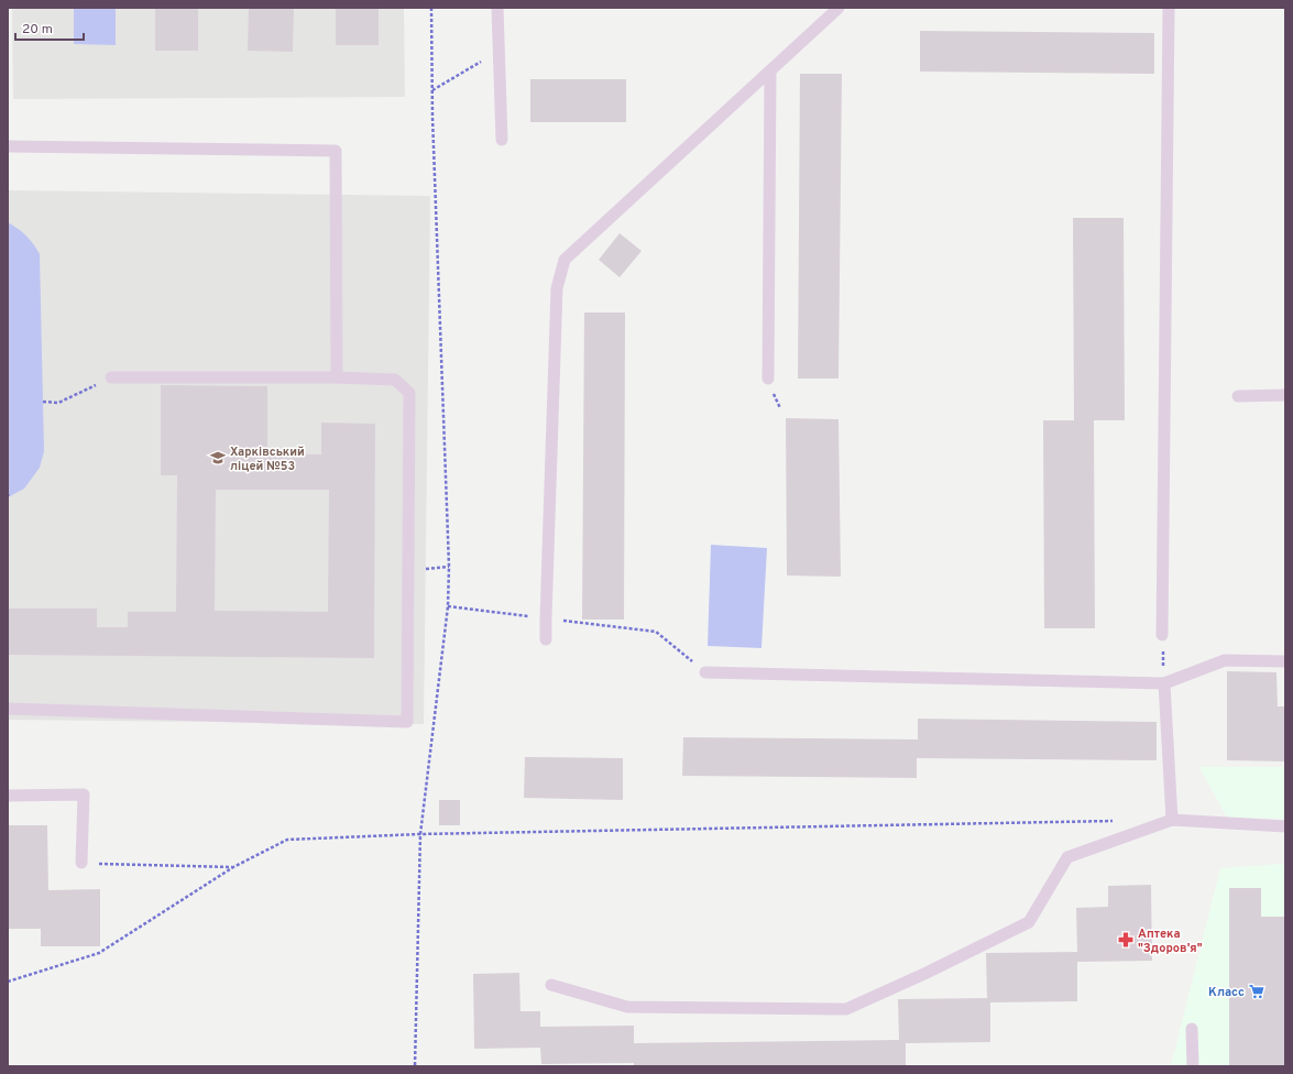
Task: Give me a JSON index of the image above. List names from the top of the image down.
{
  "places": {
    "school or university": ["Харківський ліцей №53"],
    "pharmacy": ["Аптека \"Здоров'я\""],
    "supermarket": ["Класс"]
  },
  "scale_bar": "20 m"
}
